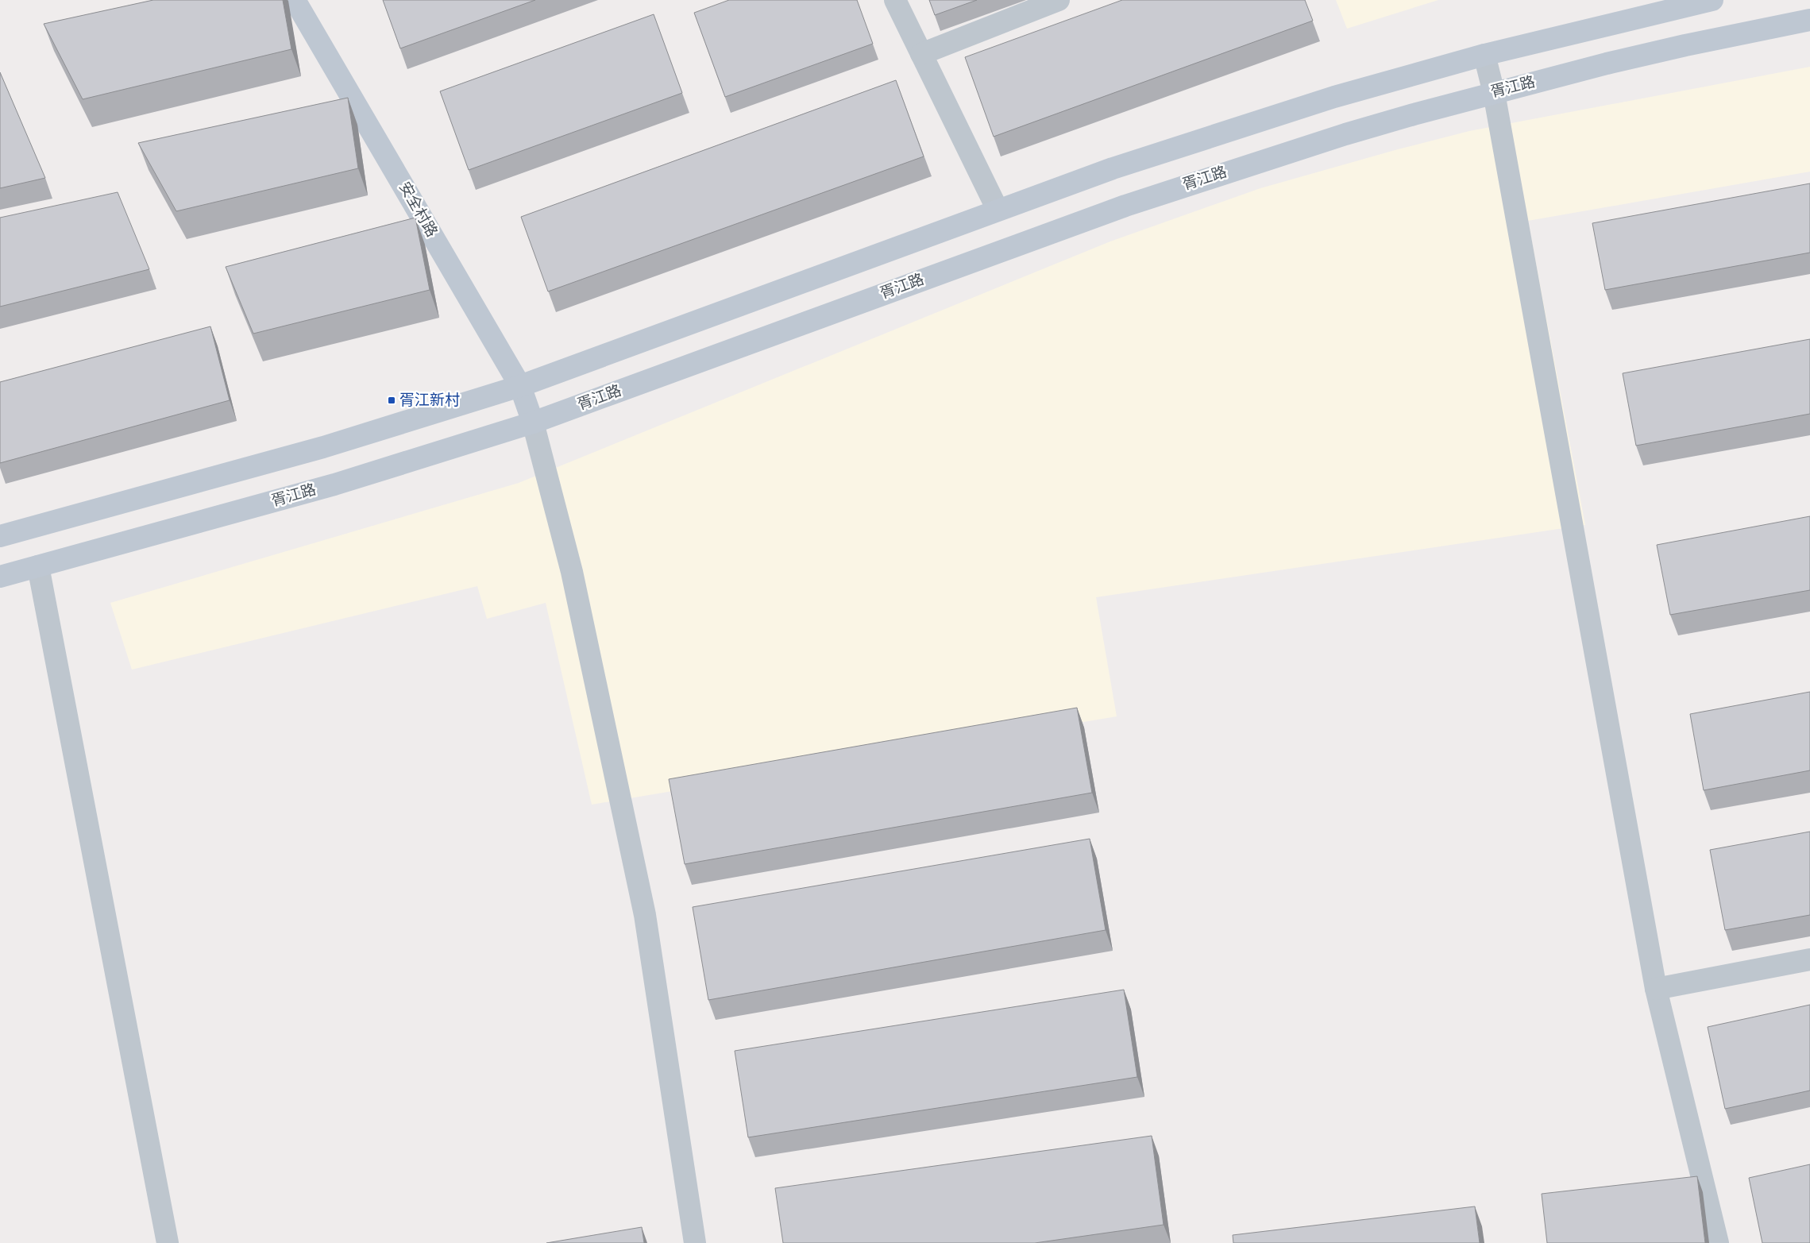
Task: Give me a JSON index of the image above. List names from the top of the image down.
{
  "streets": {
    "main road": ["胥江路", "安全村路"]
  },
  "crossings": [
    ["胥江路", "安全村路"]
  ],
  "places": {
    "transit": ["胥江新村"]
  }
}
